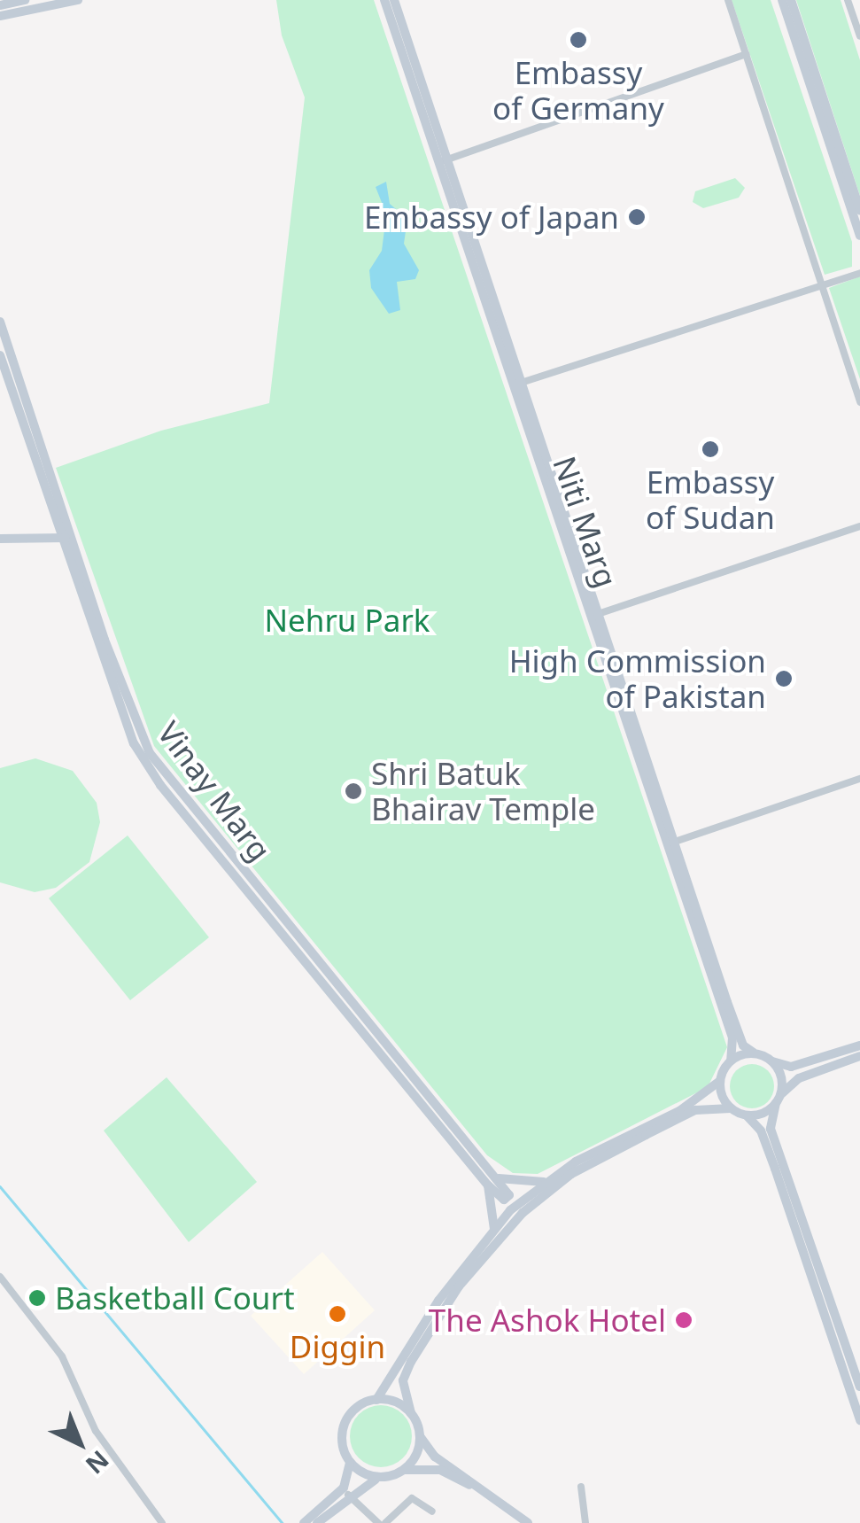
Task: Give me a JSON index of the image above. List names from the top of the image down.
{
  "streets": {
    "main road": ["Niti Marg", "Vinay Marg"]
  },
  "parks": ["Nehru Park"],
  "places": [
    "Embassy of Germany",
    "Embassy of Japan",
    "Embassy of Sudan",
    "High Commission of Pakistan",
    "Shri Batuk Bhairav Temple",
    "Basketball Court",
    "Diggin",
    "The Ashok Hotel"
  ],
  "north": "bottom right"
}
